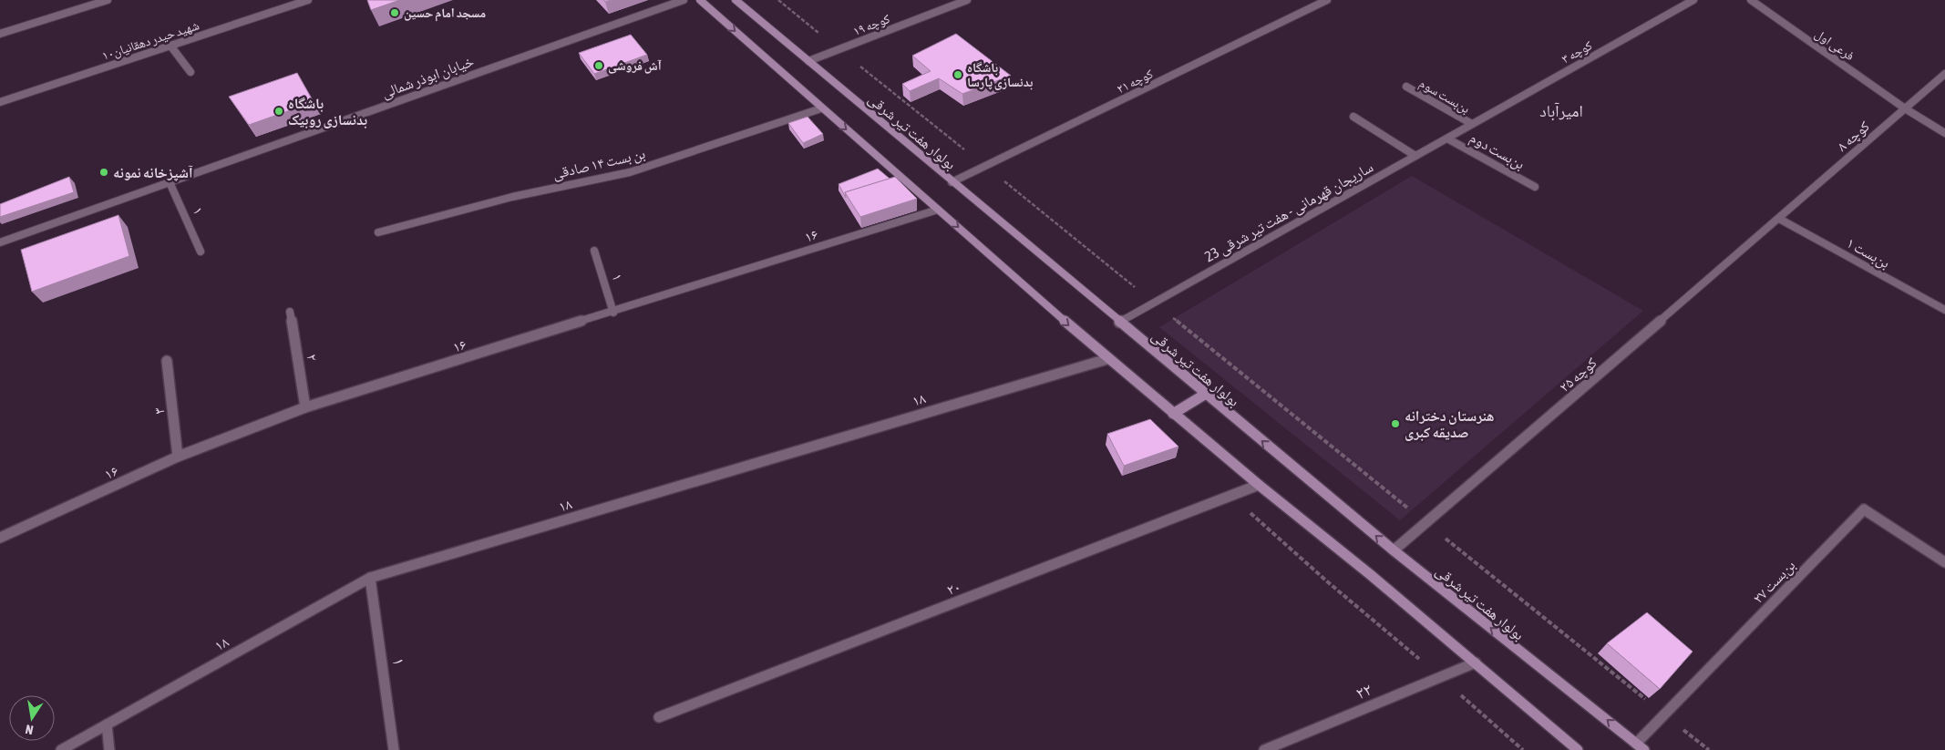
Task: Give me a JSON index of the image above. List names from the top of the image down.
{
  "streets": {
    "main road": ["بولوار هفت تیر شرقی"],
    "street": [
      "کوچه ۱۹",
      "شهید حیدر دهقانیان۱۰",
      "فرعی اول",
      "کوچه ۳",
      "خیابان ابوذر شمالی",
      "کوچه ۲۱",
      "بن‌بست سوم",
      "کوچه ۸",
      "بن‌بست دوم",
      "بن بست ۱۴ صادقی",
      "۱",
      "ساریجان قهرمانی - هفت تیر شرقی 23",
      "۱۶",
      "بن‌بست ۱",
      "۲",
      "کوچه ۲۵",
      "۱۸",
      "۳",
      "بن‌بست ۲۷",
      "۲۰",
      "۲۲"
    ]
  },
  "crossings": [
    ["کوچه ۱۹", "بولوار هفت تیر شرقی"],
    ["فرعی اول", "کوچه ۸"],
    ["کوچه ۳", "بن‌بست سوم"],
    ["کوچه ۳", "ساریجان قهرمانی - هفت تیر شرقی 23"],
    ["خیابان ابوذر شمالی", "۱"],
    ["کوچه ۲۱", "بولوار هفت تیر شرقی"],
    ["بن‌بست سوم", "ساریجان قهرمانی - هفت تیر شرقی 23"],
    ["بولوار هفت تیر شرقی", "ساریجان قهرمانی - هفت تیر شرقی 23"],
    ["بولوار هفت تیر شرقی", "کوچه ۲۵"],
    ["بولوار هفت تیر شرقی", "بن‌بست ۲۷"],
    ["کوچه ۸", "بن‌بست ۱"],
    ["کوچه ۸", "کوچه ۲۵"],
    ["بن‌بست دوم", "ساریجان قهرمانی - هفت تیر شرقی 23"],
    ["۱", "۱۶"],
    ["۱", "۱۸"],
    ["۱۶", "۲"],
    ["۱۶", "۳"],
    ["بن‌بست ۱", "کوچه ۲۵"]
  ],
  "districts": ["امیرآباد"],
  "places": [
    "مسجد امام حسین",
    "آش فروشی",
    "باشگاه بدنسازی پارسا",
    "باشگاه بدنسازی روبیک",
    "آشپزخانه نمونه",
    "هنرستان دخترانه صدیقه کبری"
  ],
  "north": "bottom"
}
